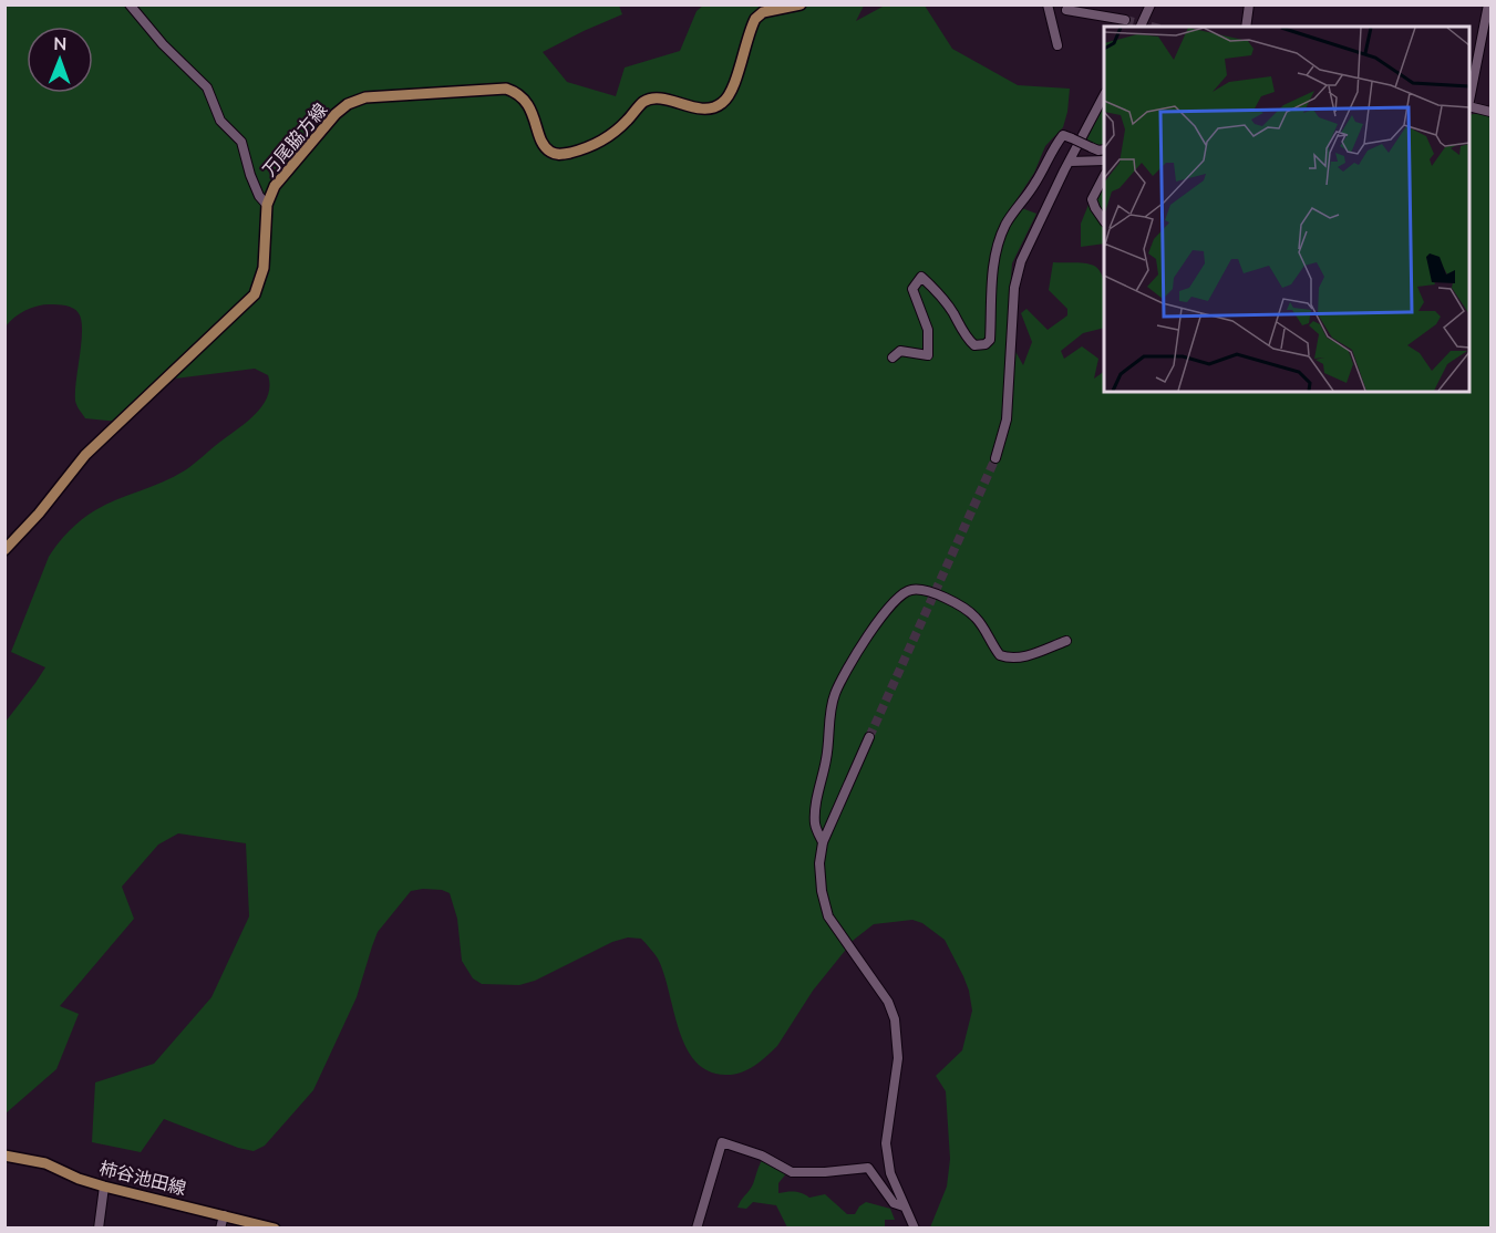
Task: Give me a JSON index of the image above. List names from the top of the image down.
{
  "streets": {
    "main road": ["万尾脇方線", "柿谷池田線"]
  },
  "north": "top"
}
